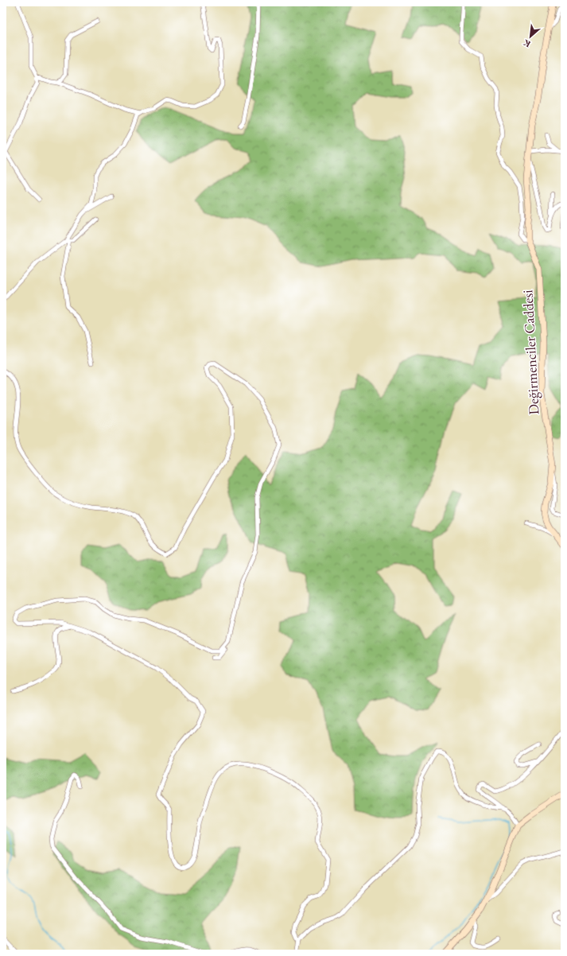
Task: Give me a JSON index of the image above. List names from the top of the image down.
{
  "streets": {
    "main road": ["Değirmenciler Caddesi"]
  },
  "north": "bottom left"
}
